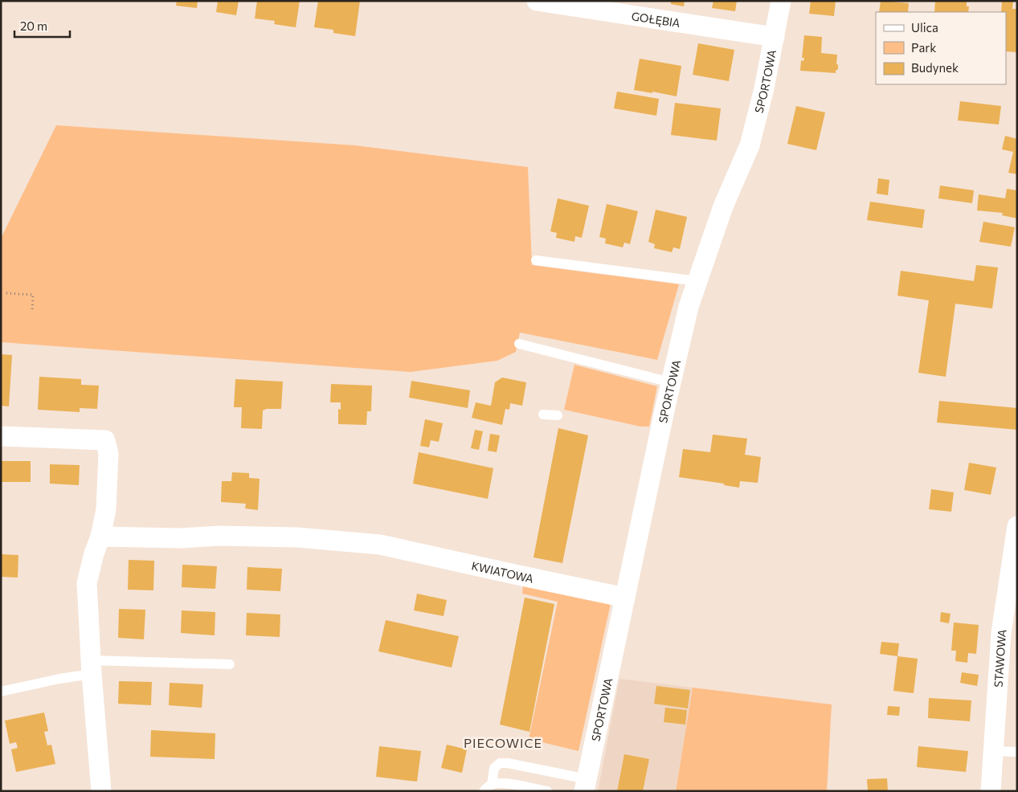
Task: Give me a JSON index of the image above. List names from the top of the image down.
{
  "streets": {
    "street": [
      "GOŁĘBIA",
      "SPORTOWA",
      "KWIATOWA",
      "STAWOWA"
    ]
  },
  "crossings": [
    ["GOŁĘBIA", "SPORTOWA"],
    ["SPORTOWA", "KWIATOWA"]
  ],
  "districts": ["PIECOWICE"],
  "legend": ["Ulica", "Park", "Budynek"],
  "scale_bar": "20 m"
}
